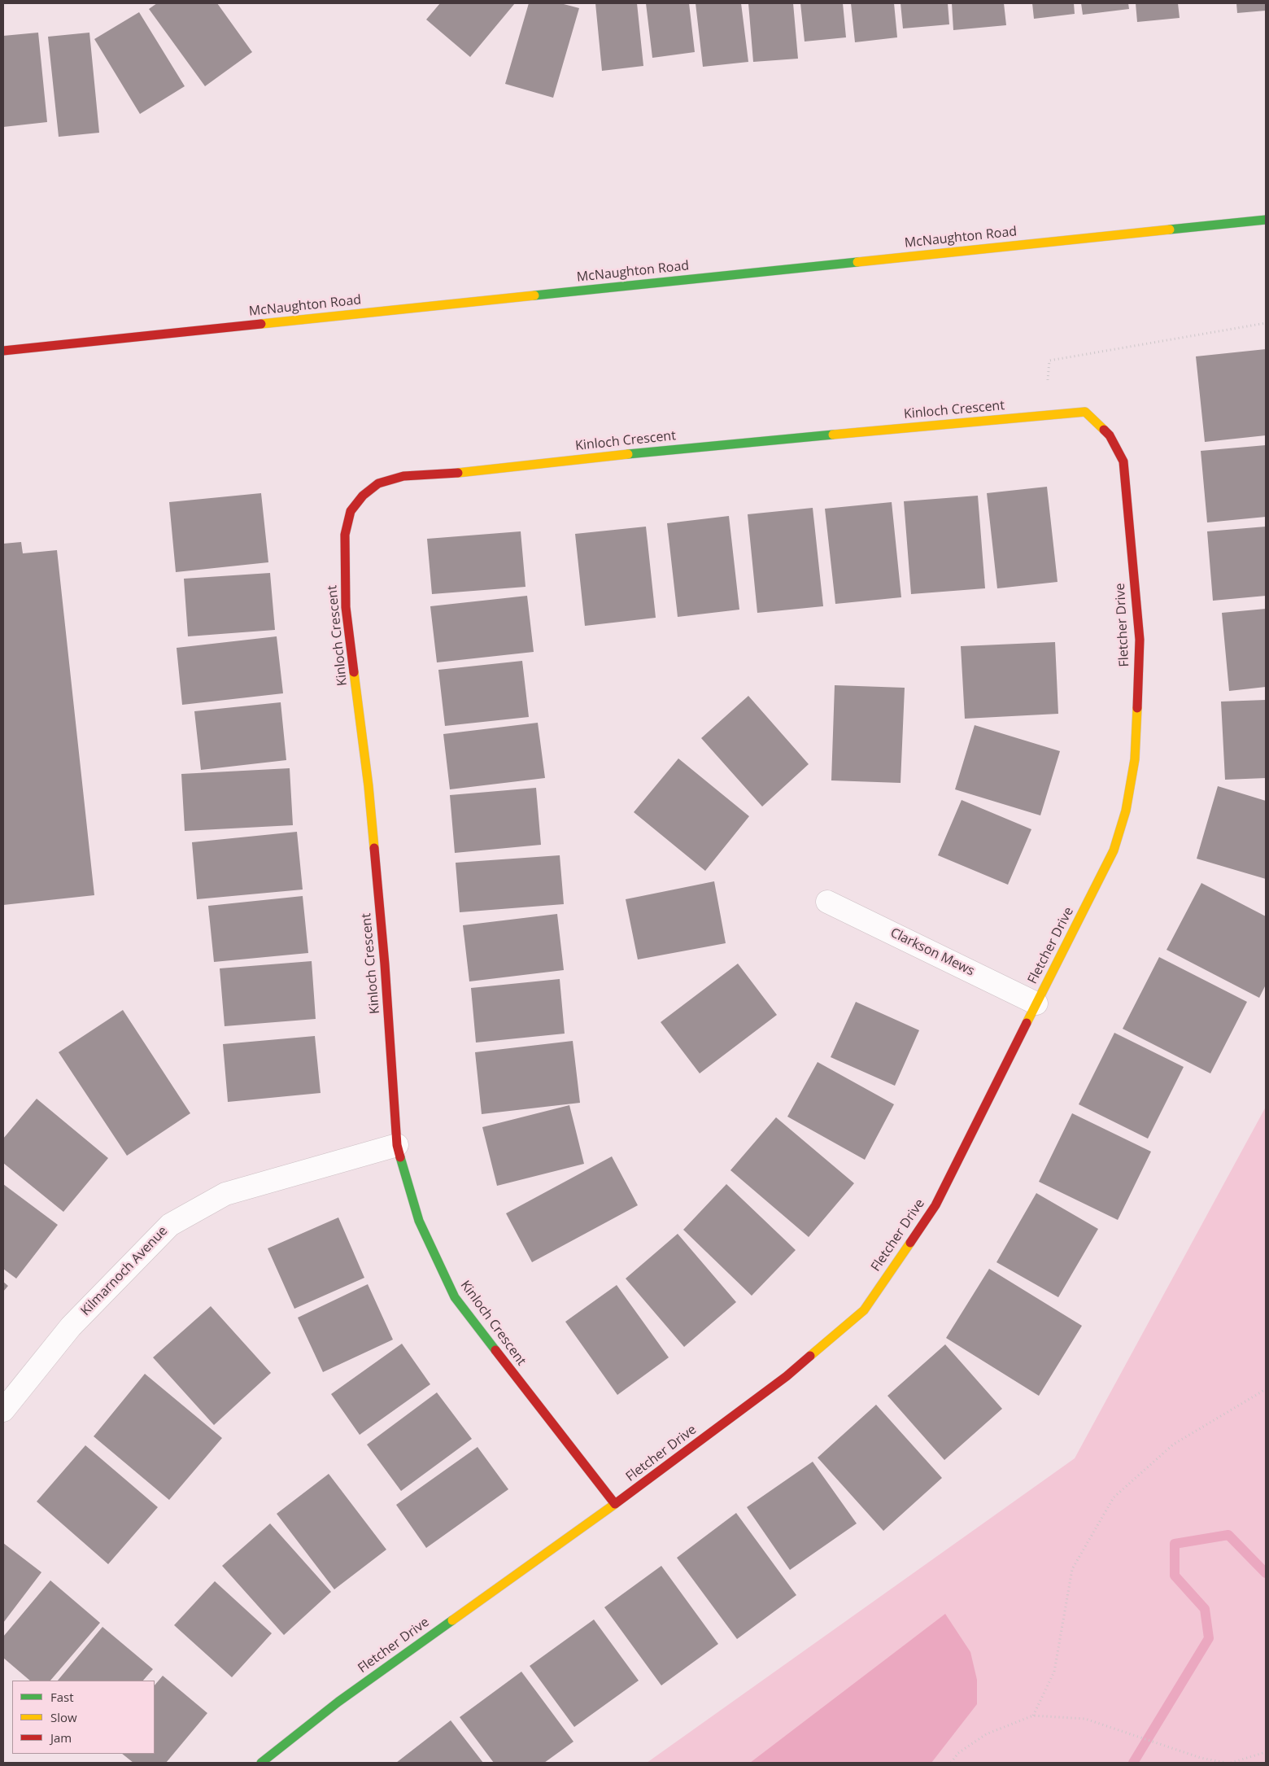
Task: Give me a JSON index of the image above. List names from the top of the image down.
{
  "streets": {
    "street": [
      "McNaughton Road",
      "Kinloch Crescent",
      "Fletcher Drive",
      "Clarkson Mews",
      "Kilmarnoch Avenue"
    ]
  },
  "crossings": [
    ["Kinloch Crescent", "Fletcher Drive"],
    ["Kinloch Crescent", "Kilmarnoch Avenue"],
    ["Fletcher Drive", "Clarkson Mews"]
  ],
  "legend": ["Fast", "Slow", "Jam"]
}
